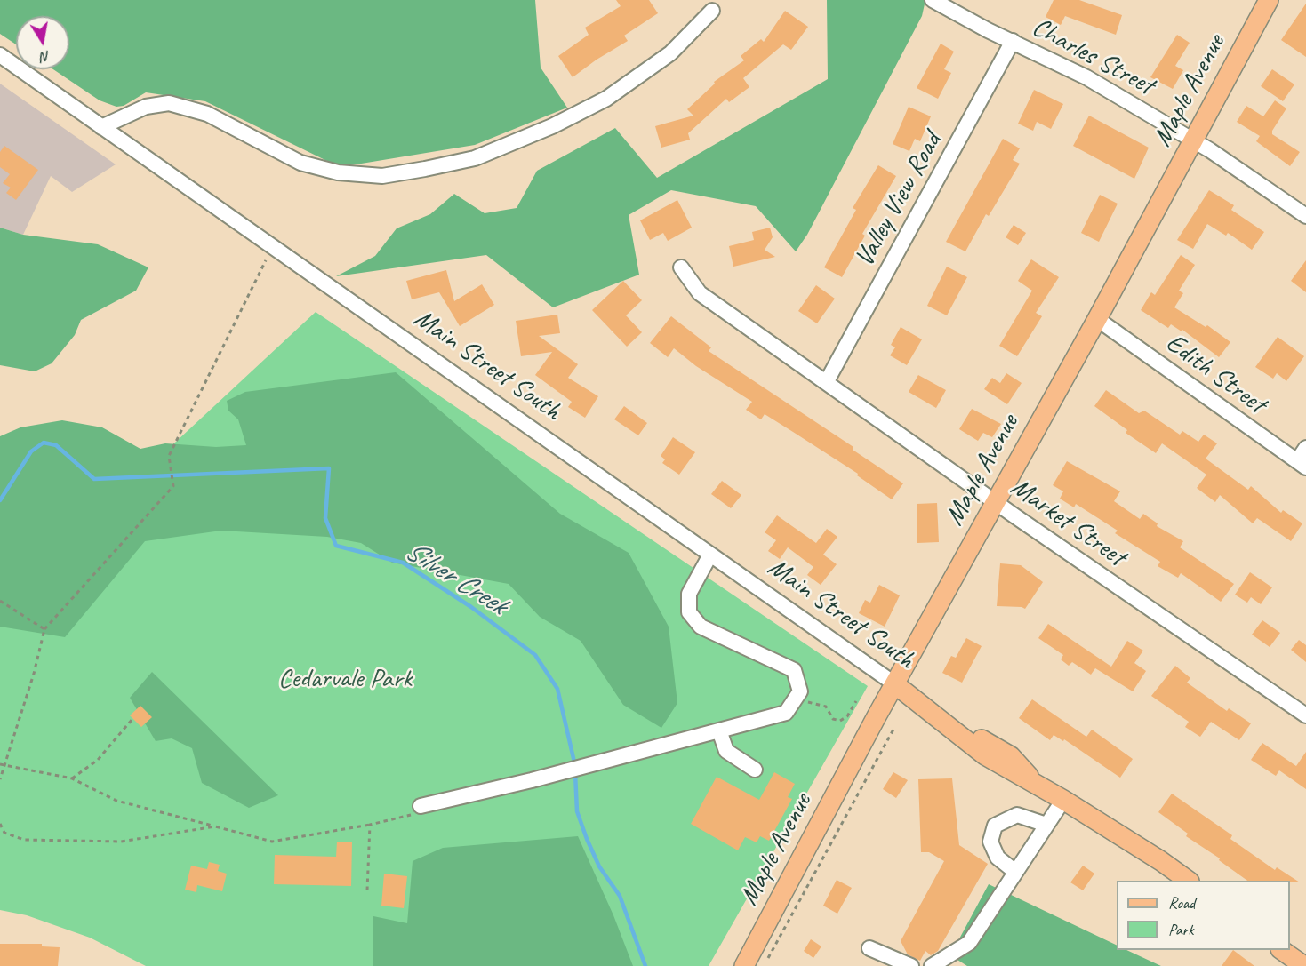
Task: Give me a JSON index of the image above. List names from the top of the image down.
{
  "streets": {
    "main road": ["Maple Avenue", "Main Street South"],
    "street": [
      "Charles Street",
      "Valley View Road",
      "Edith Street",
      "Market Street"
    ]
  },
  "crossings": [
    ["Charles Street", "Maple Avenue"],
    ["Charles Street", "Valley View Road"],
    ["Maple Avenue", "Main Street South"],
    ["Maple Avenue", "Edith Street"],
    ["Maple Avenue", "Market Street"],
    ["Valley View Road", "Market Street"]
  ],
  "water": ["Silver Creek"],
  "parks": ["Cedarvale Park"],
  "legend": ["Road", "Park"],
  "north": "bottom"
}
